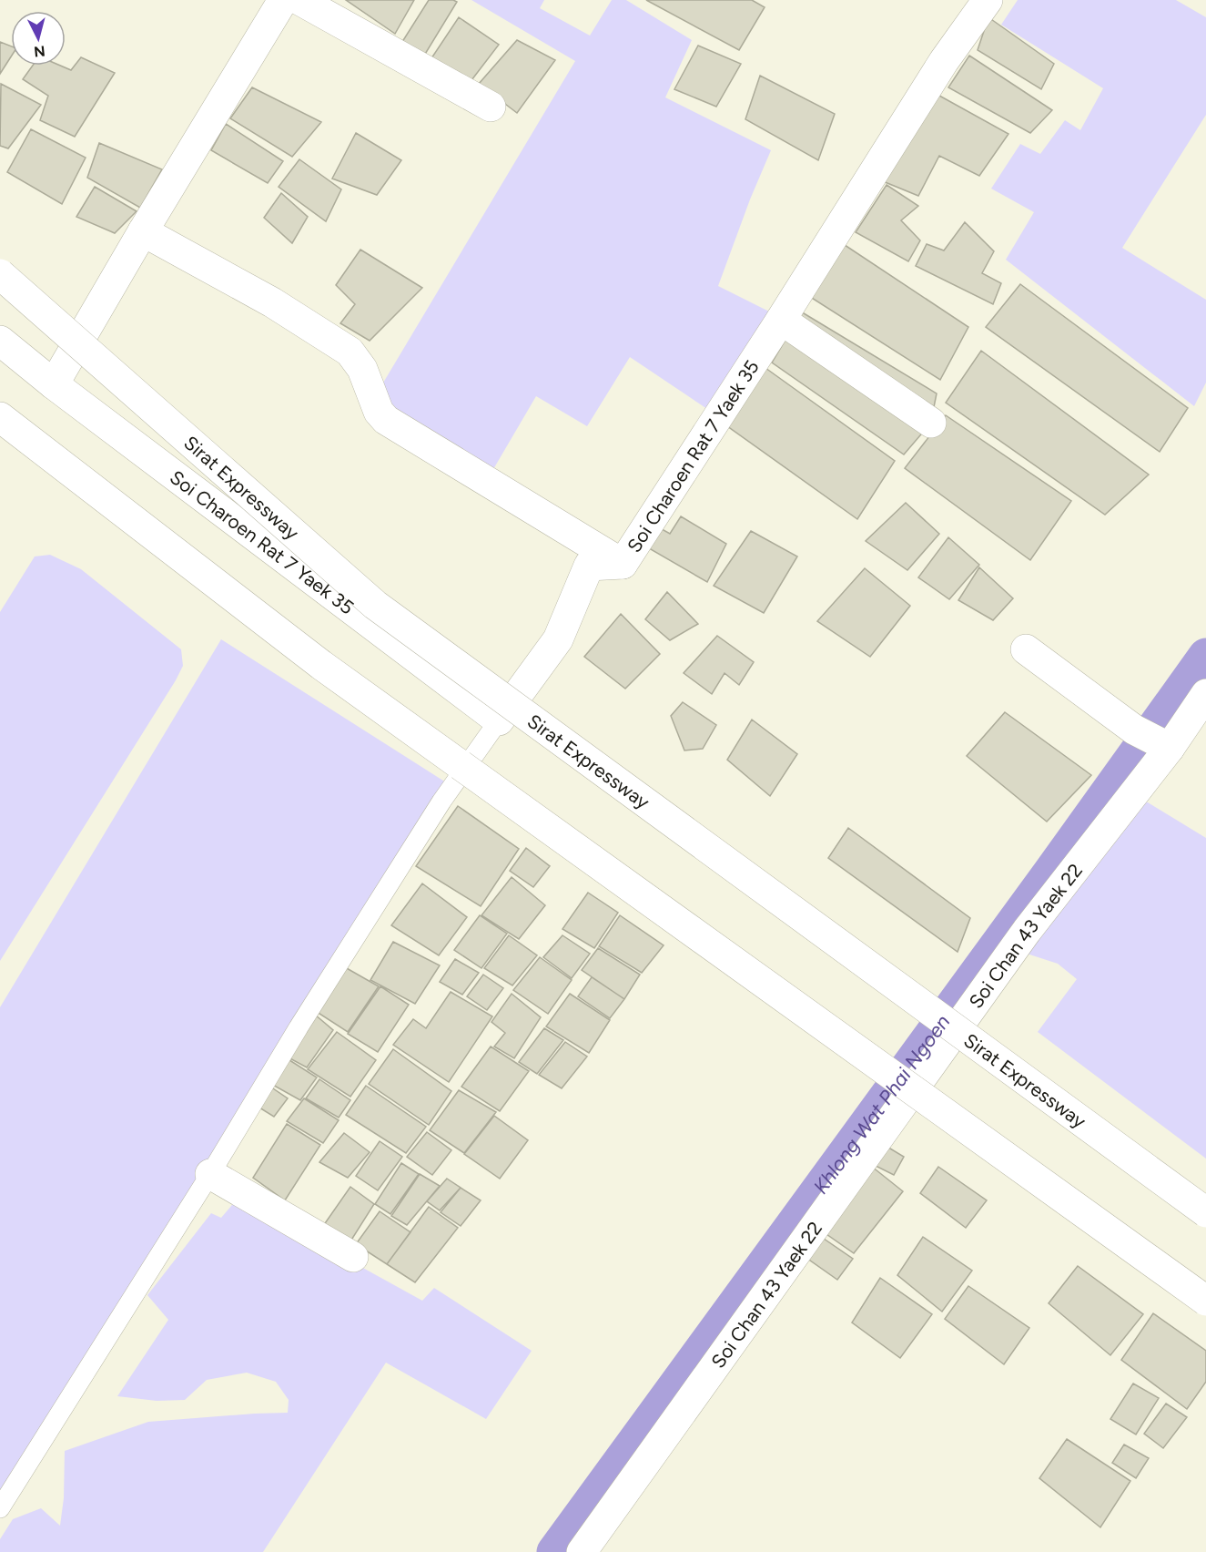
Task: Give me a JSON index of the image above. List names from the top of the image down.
{
  "streets": {
    "main road": ["Soi Charoen Rat 7 Yaek 35", "Sirat Expressway", "Soi Chan 43 Yaek 22"]
  },
  "water": ["Khlong Wat Phai Ngoen"],
  "north": "bottom"
}
